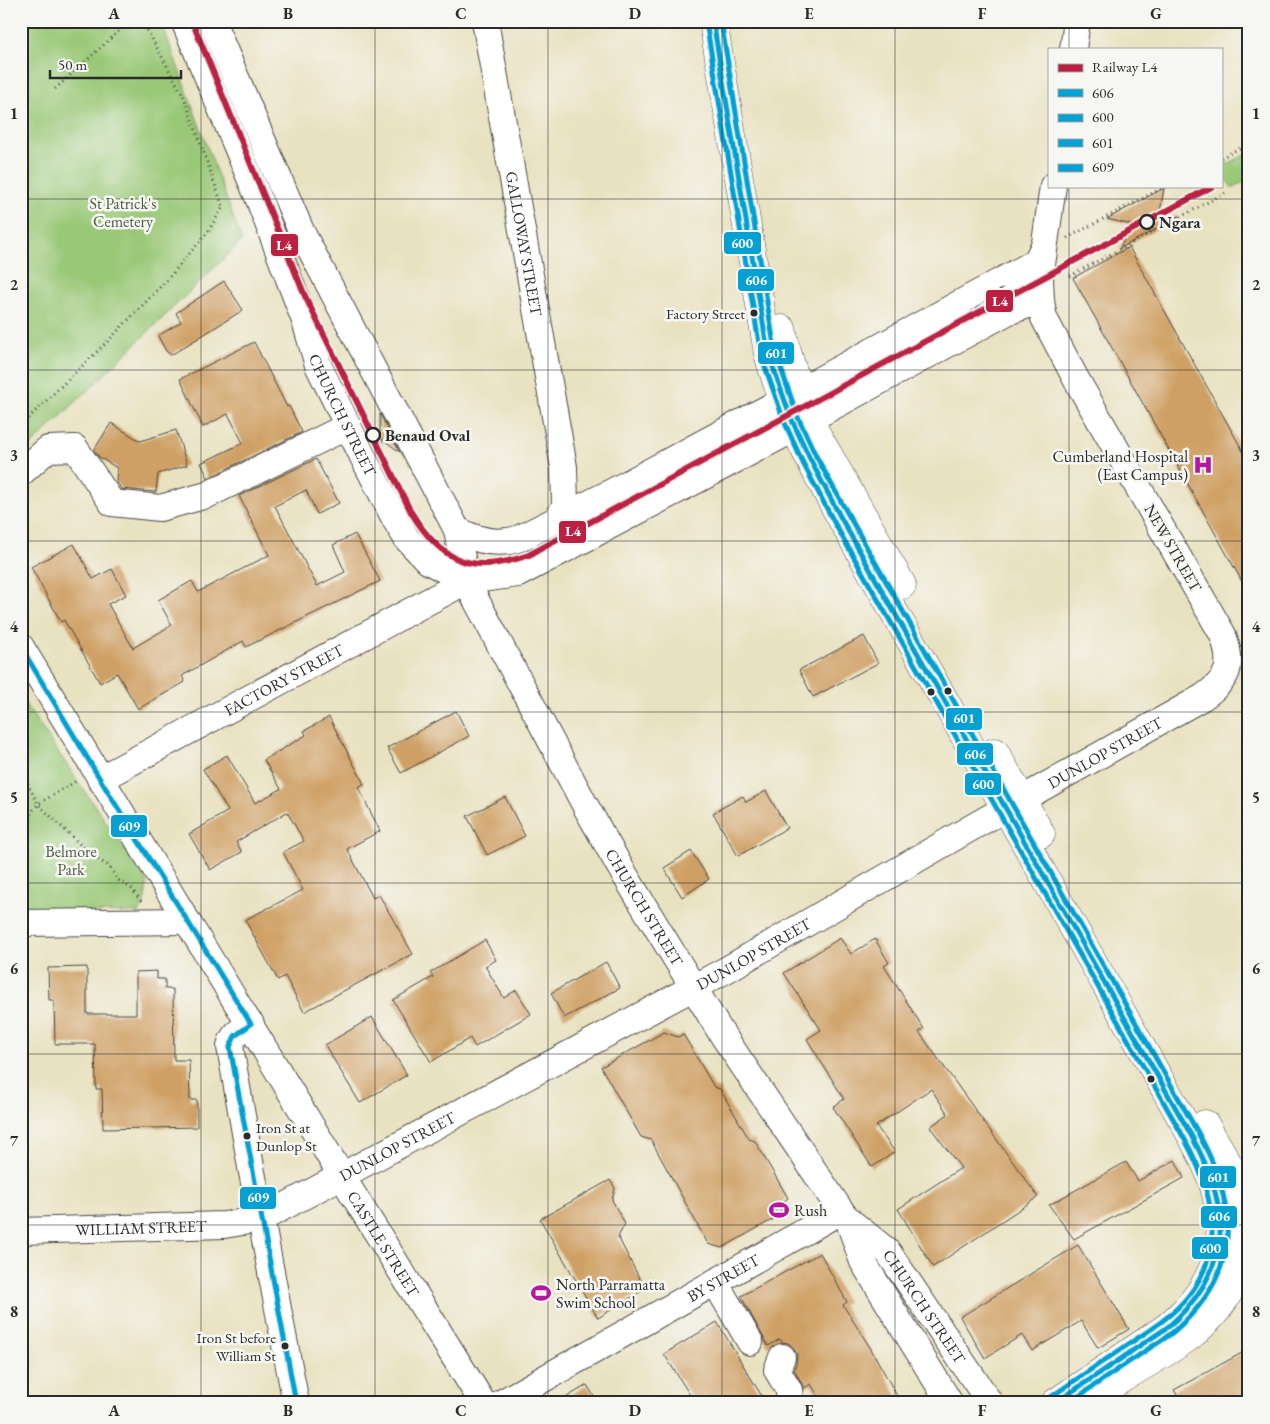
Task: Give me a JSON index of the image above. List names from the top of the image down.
{
  "streets": {
    "street": [
      "GALLOWAY STREET",
      "CHURCH STREET",
      "NEW STREET",
      "FACTORY STREET",
      "DUNLOP STREET",
      "WILLIAM STREET",
      "CASTLE STREET",
      "BY STREET"
    ]
  },
  "crossings": [
    ["CHURCH STREET", "FACTORY STREET"],
    ["CHURCH STREET", "DUNLOP STREET"],
    ["CHURCH STREET", "BY STREET"],
    ["NEW STREET", "FACTORY STREET"],
    ["NEW STREET", "DUNLOP STREET"],
    ["FACTORY STREET", "CASTLE STREET"],
    ["DUNLOP STREET", "WILLIAM STREET"],
    ["DUNLOP STREET", "CASTLE STREET"]
  ],
  "parks": ["St Patrick's Cemetery", "Belmore Park"],
  "places": {
    "other": [
      "Ngara",
      "Factory Street",
      "Benaud Oval",
      "Iron St at Dunlop St",
      "Iron St before William St"
    ],
    "hospital": ["Cumberland Hospital (East Campus)"],
    "sports": ["Rush", "North Parramatta Swim School"]
  },
  "lines": [
    "rail line L4",
    "transit line 606",
    "transit line 601",
    "transit line 600",
    "transit line 609"
  ],
  "legend": [
    "Railway L4",
    "606",
    "600",
    "601",
    "609"
  ],
  "scale_bar": "50 m",
  "grid": {
    "columns": [
      "A",
      "B",
      "C",
      "D",
      "E",
      "F",
      "G"
    ],
    "rows": [
      "1",
      "2",
      "3",
      "4",
      "5",
      "6",
      "7",
      "8"
    ]
  }
}
